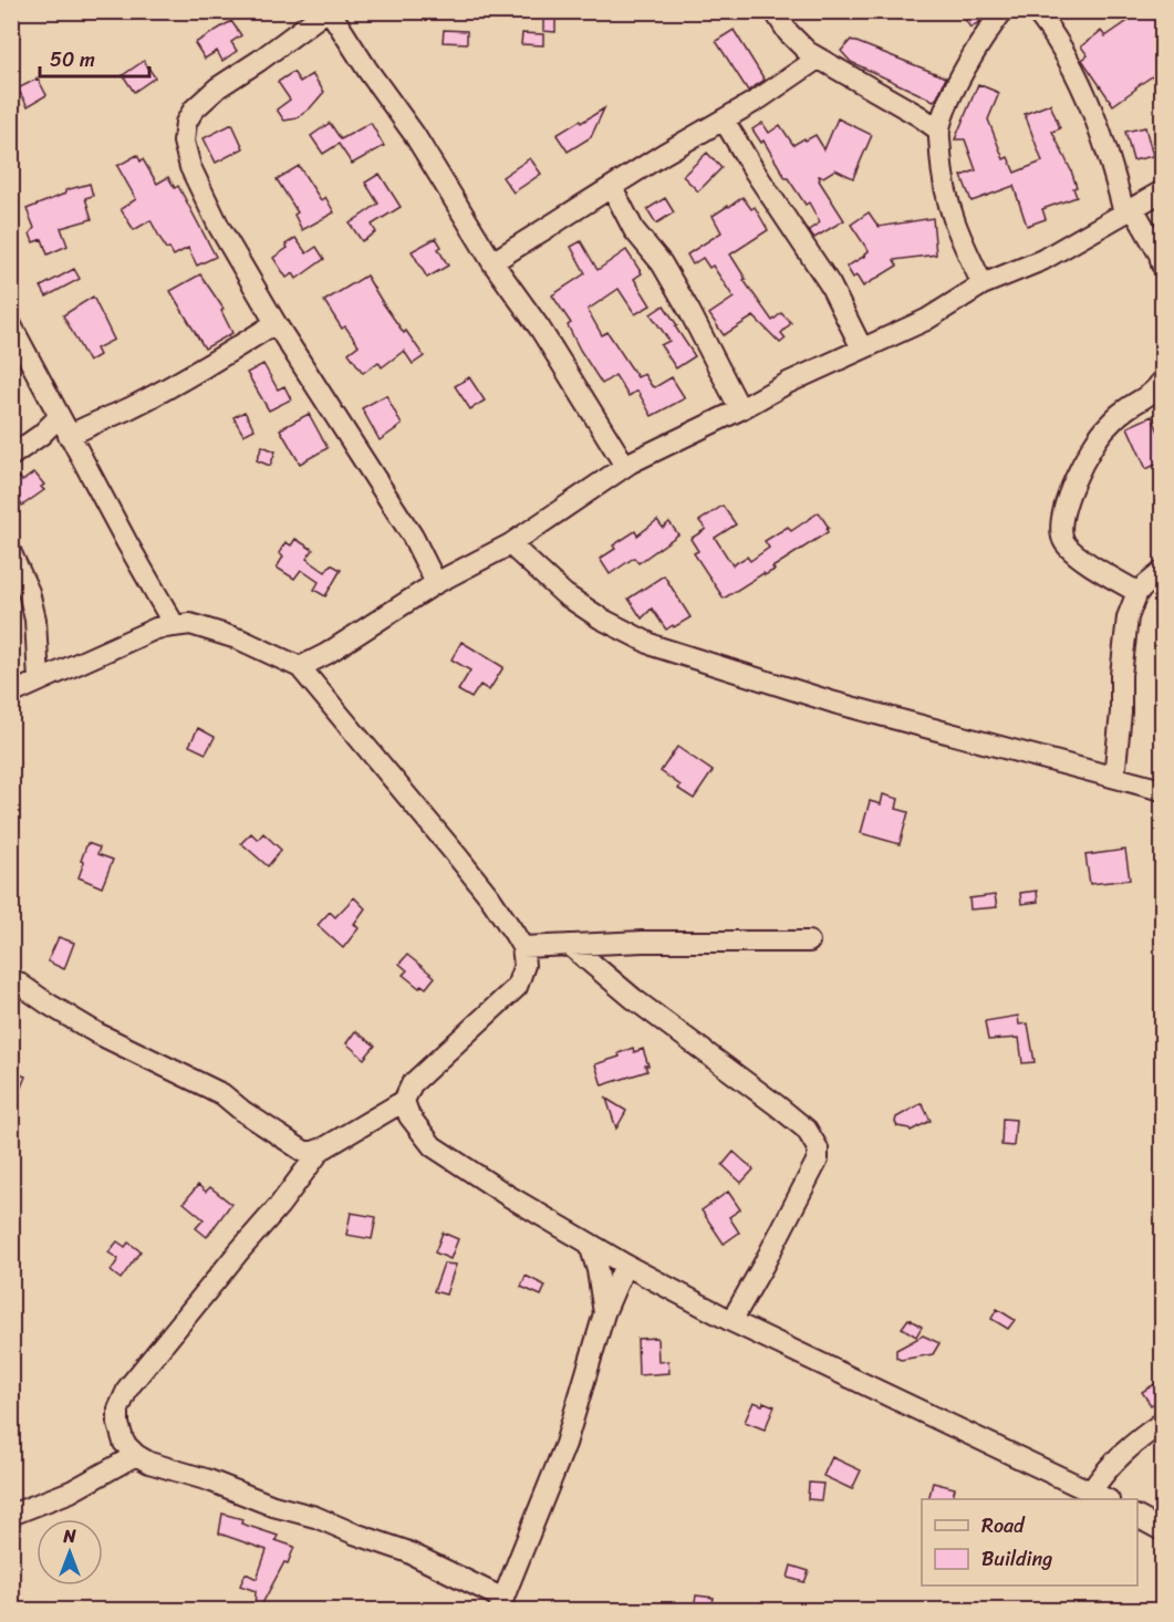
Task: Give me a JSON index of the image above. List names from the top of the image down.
{
  "legend": ["Road", "Building"],
  "scale_bar": "50 m",
  "north": "top"
}
